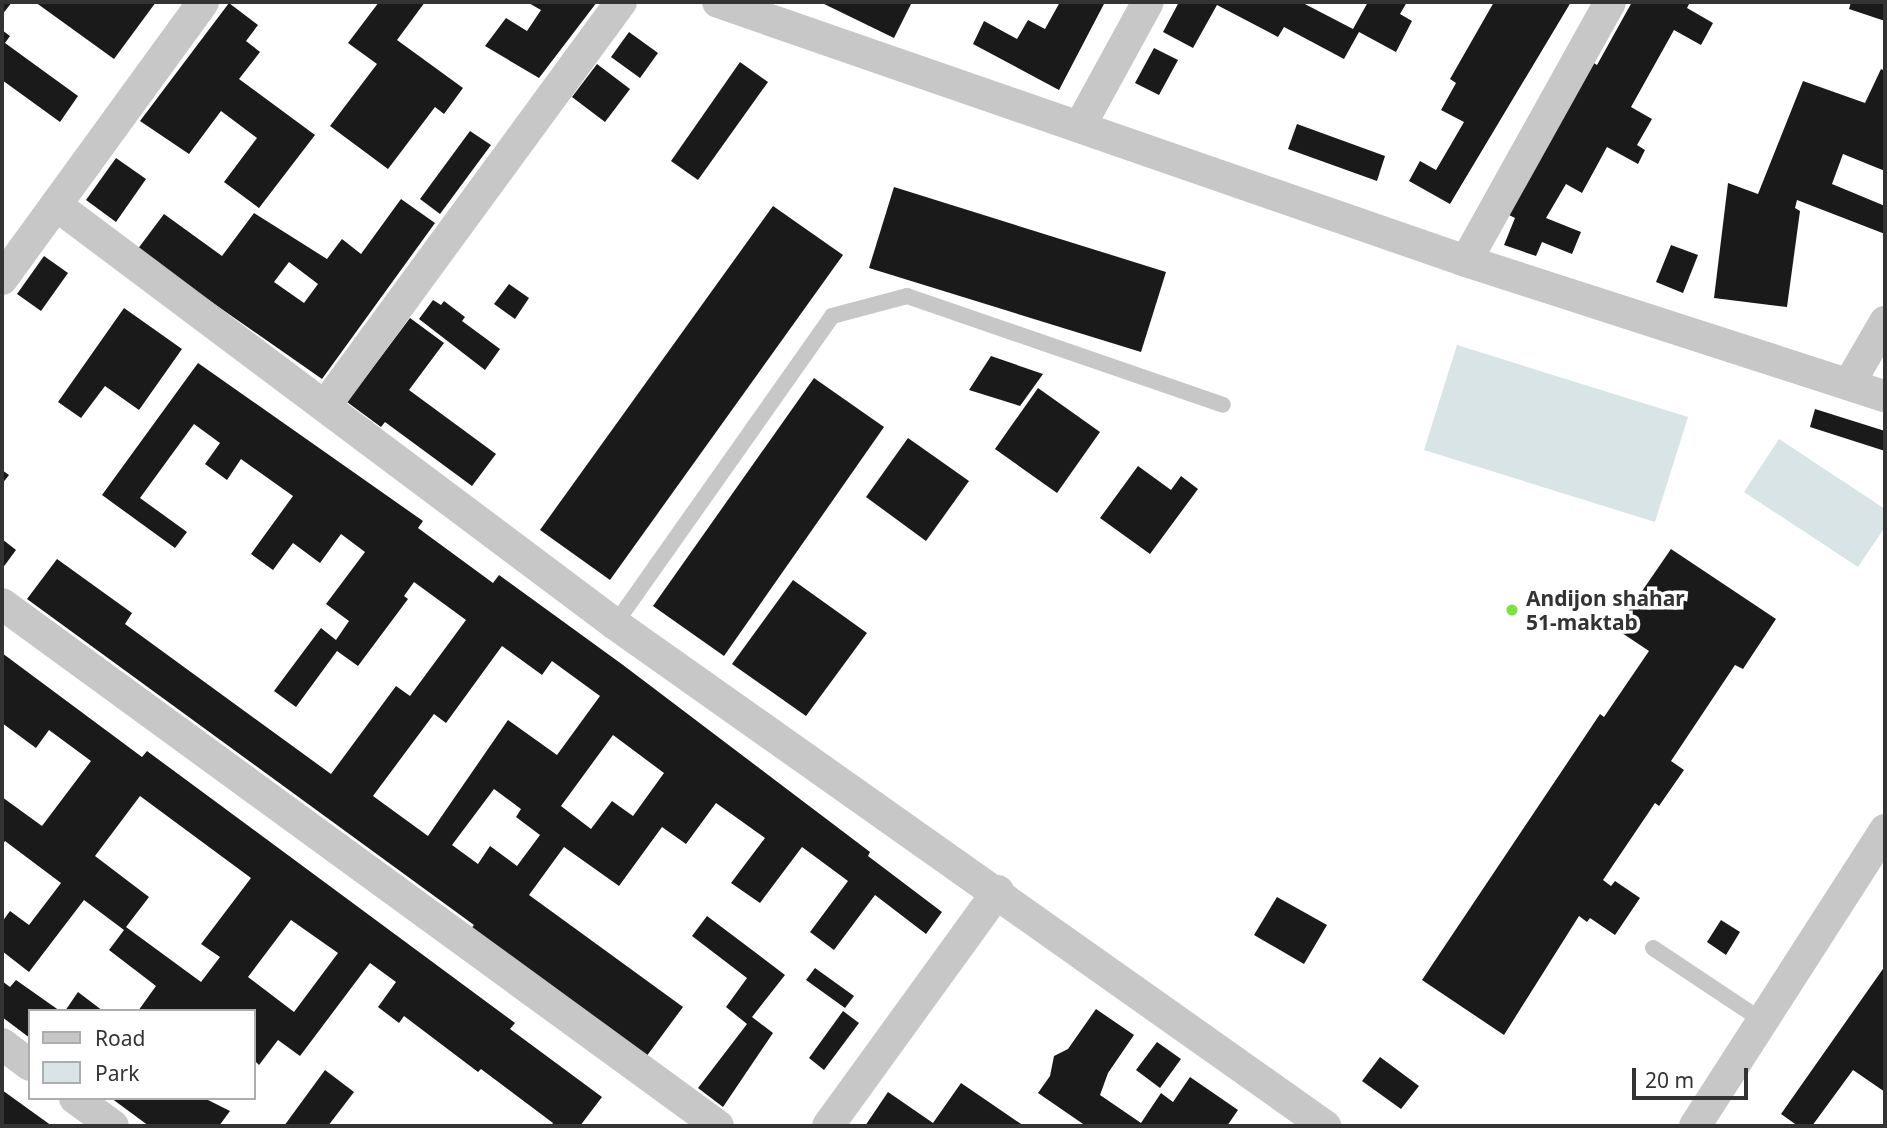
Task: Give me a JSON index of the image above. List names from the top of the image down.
{
  "places": ["Andijon shahar 51-maktab"],
  "legend": ["Road", "Park"],
  "scale_bar": "20 m"
}
